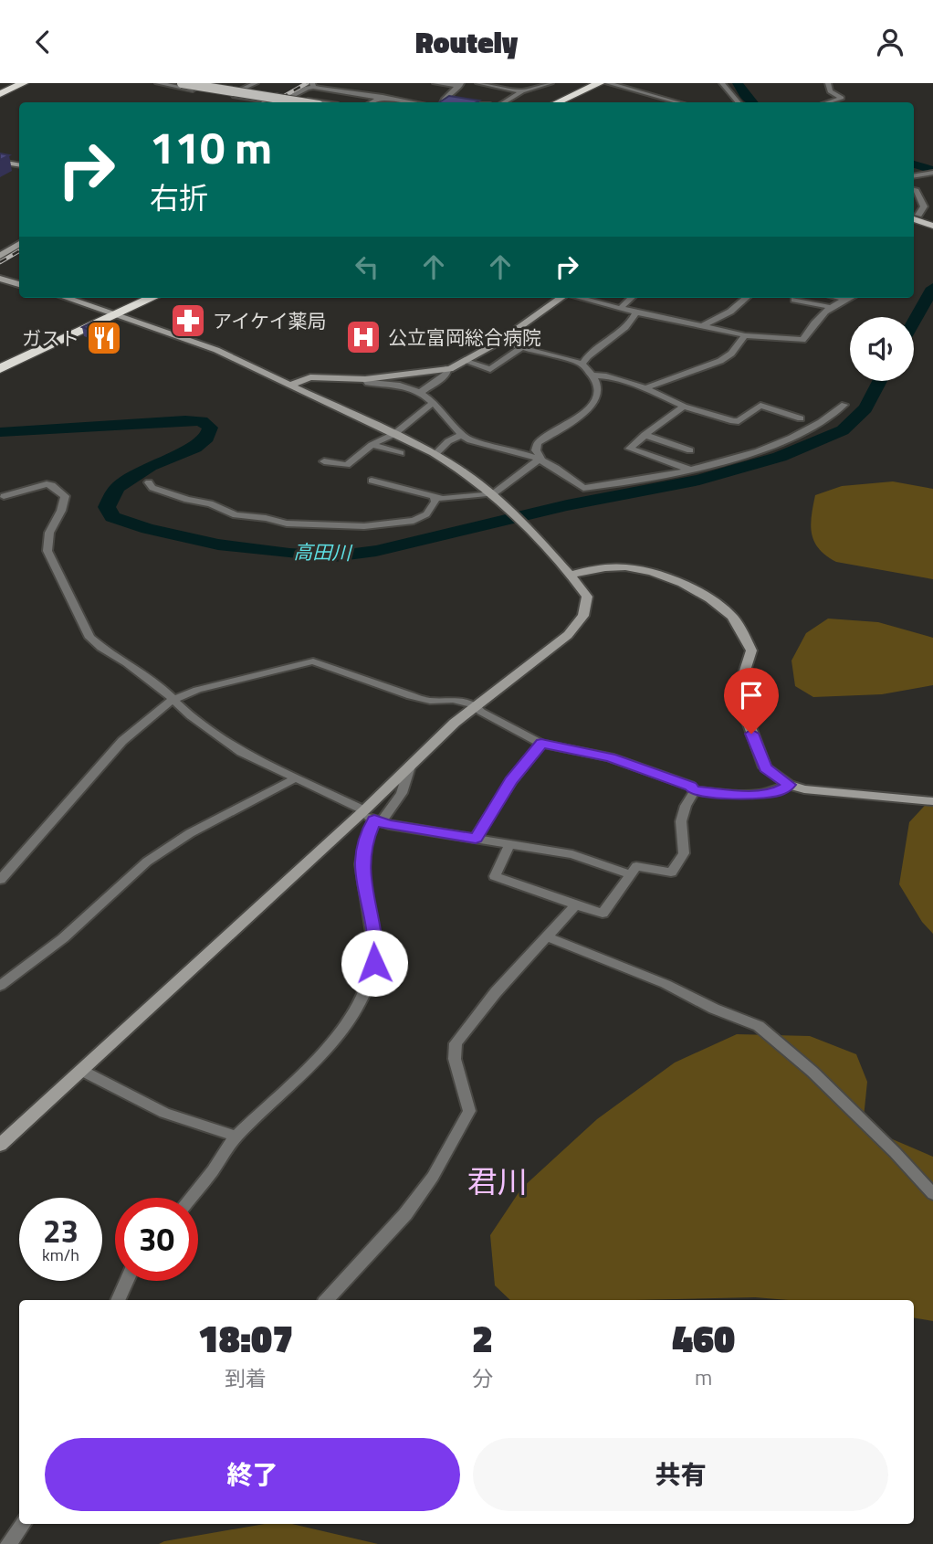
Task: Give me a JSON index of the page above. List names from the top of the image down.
{
  "districts": ["君川"],
  "water": ["高田川"],
  "places": {
    "pharmacy": ["アイケイ薬局"],
    "hospital": ["公立富岡総合病院"],
    "restaurant": ["ガスト"]
  },
  "page": {
    "header": "Routely",
    "turn": ["110 m", "右折"],
    "speed": "23 km/h",
    "limit": "30",
    "eta": [
      "18:07",
      "到着",
      "2",
      "分",
      "460",
      "m"
    ],
    "buttons": ["終了", "共有"]
  }
}
